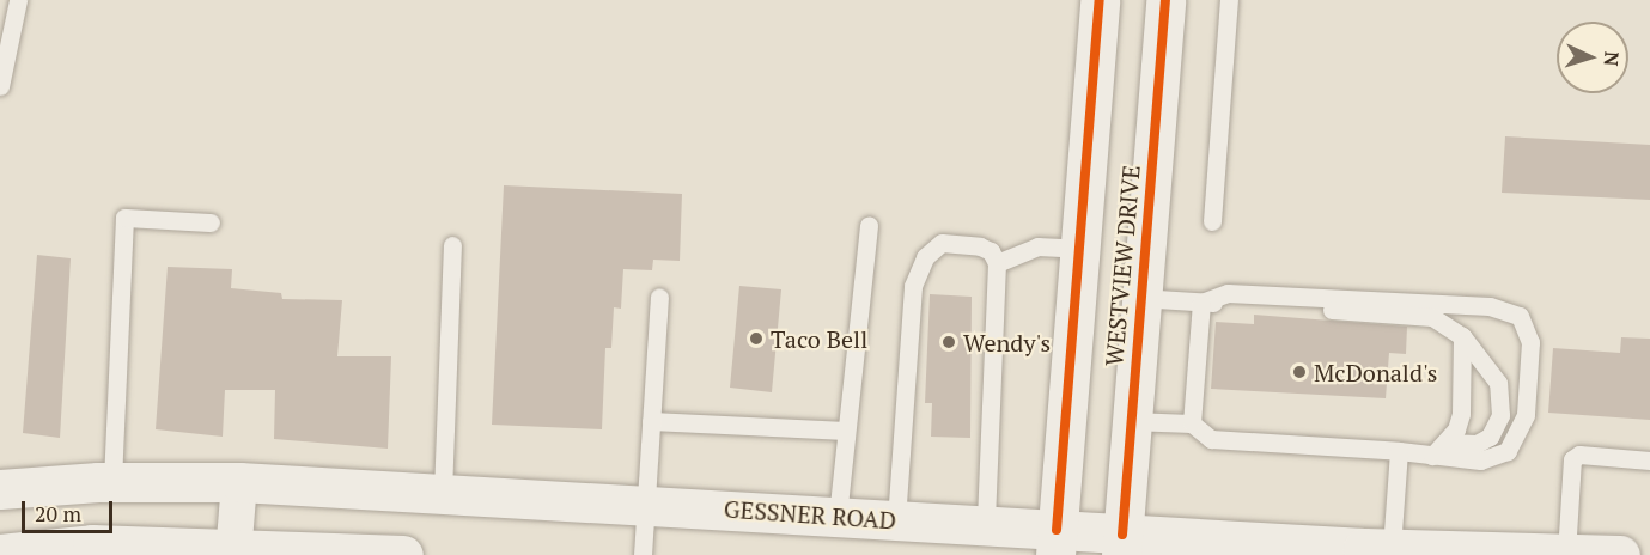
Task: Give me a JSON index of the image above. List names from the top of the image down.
{
  "streets": {
    "main road": ["WESTVIEW DRIVE", "GESSNER ROAD"]
  },
  "crossings": [
    ["WESTVIEW DRIVE", "GESSNER ROAD"]
  ],
  "places": ["Taco Bell", "Wendy's", "McDonald's"],
  "scale_bar": "20 m",
  "north": "right"
}
